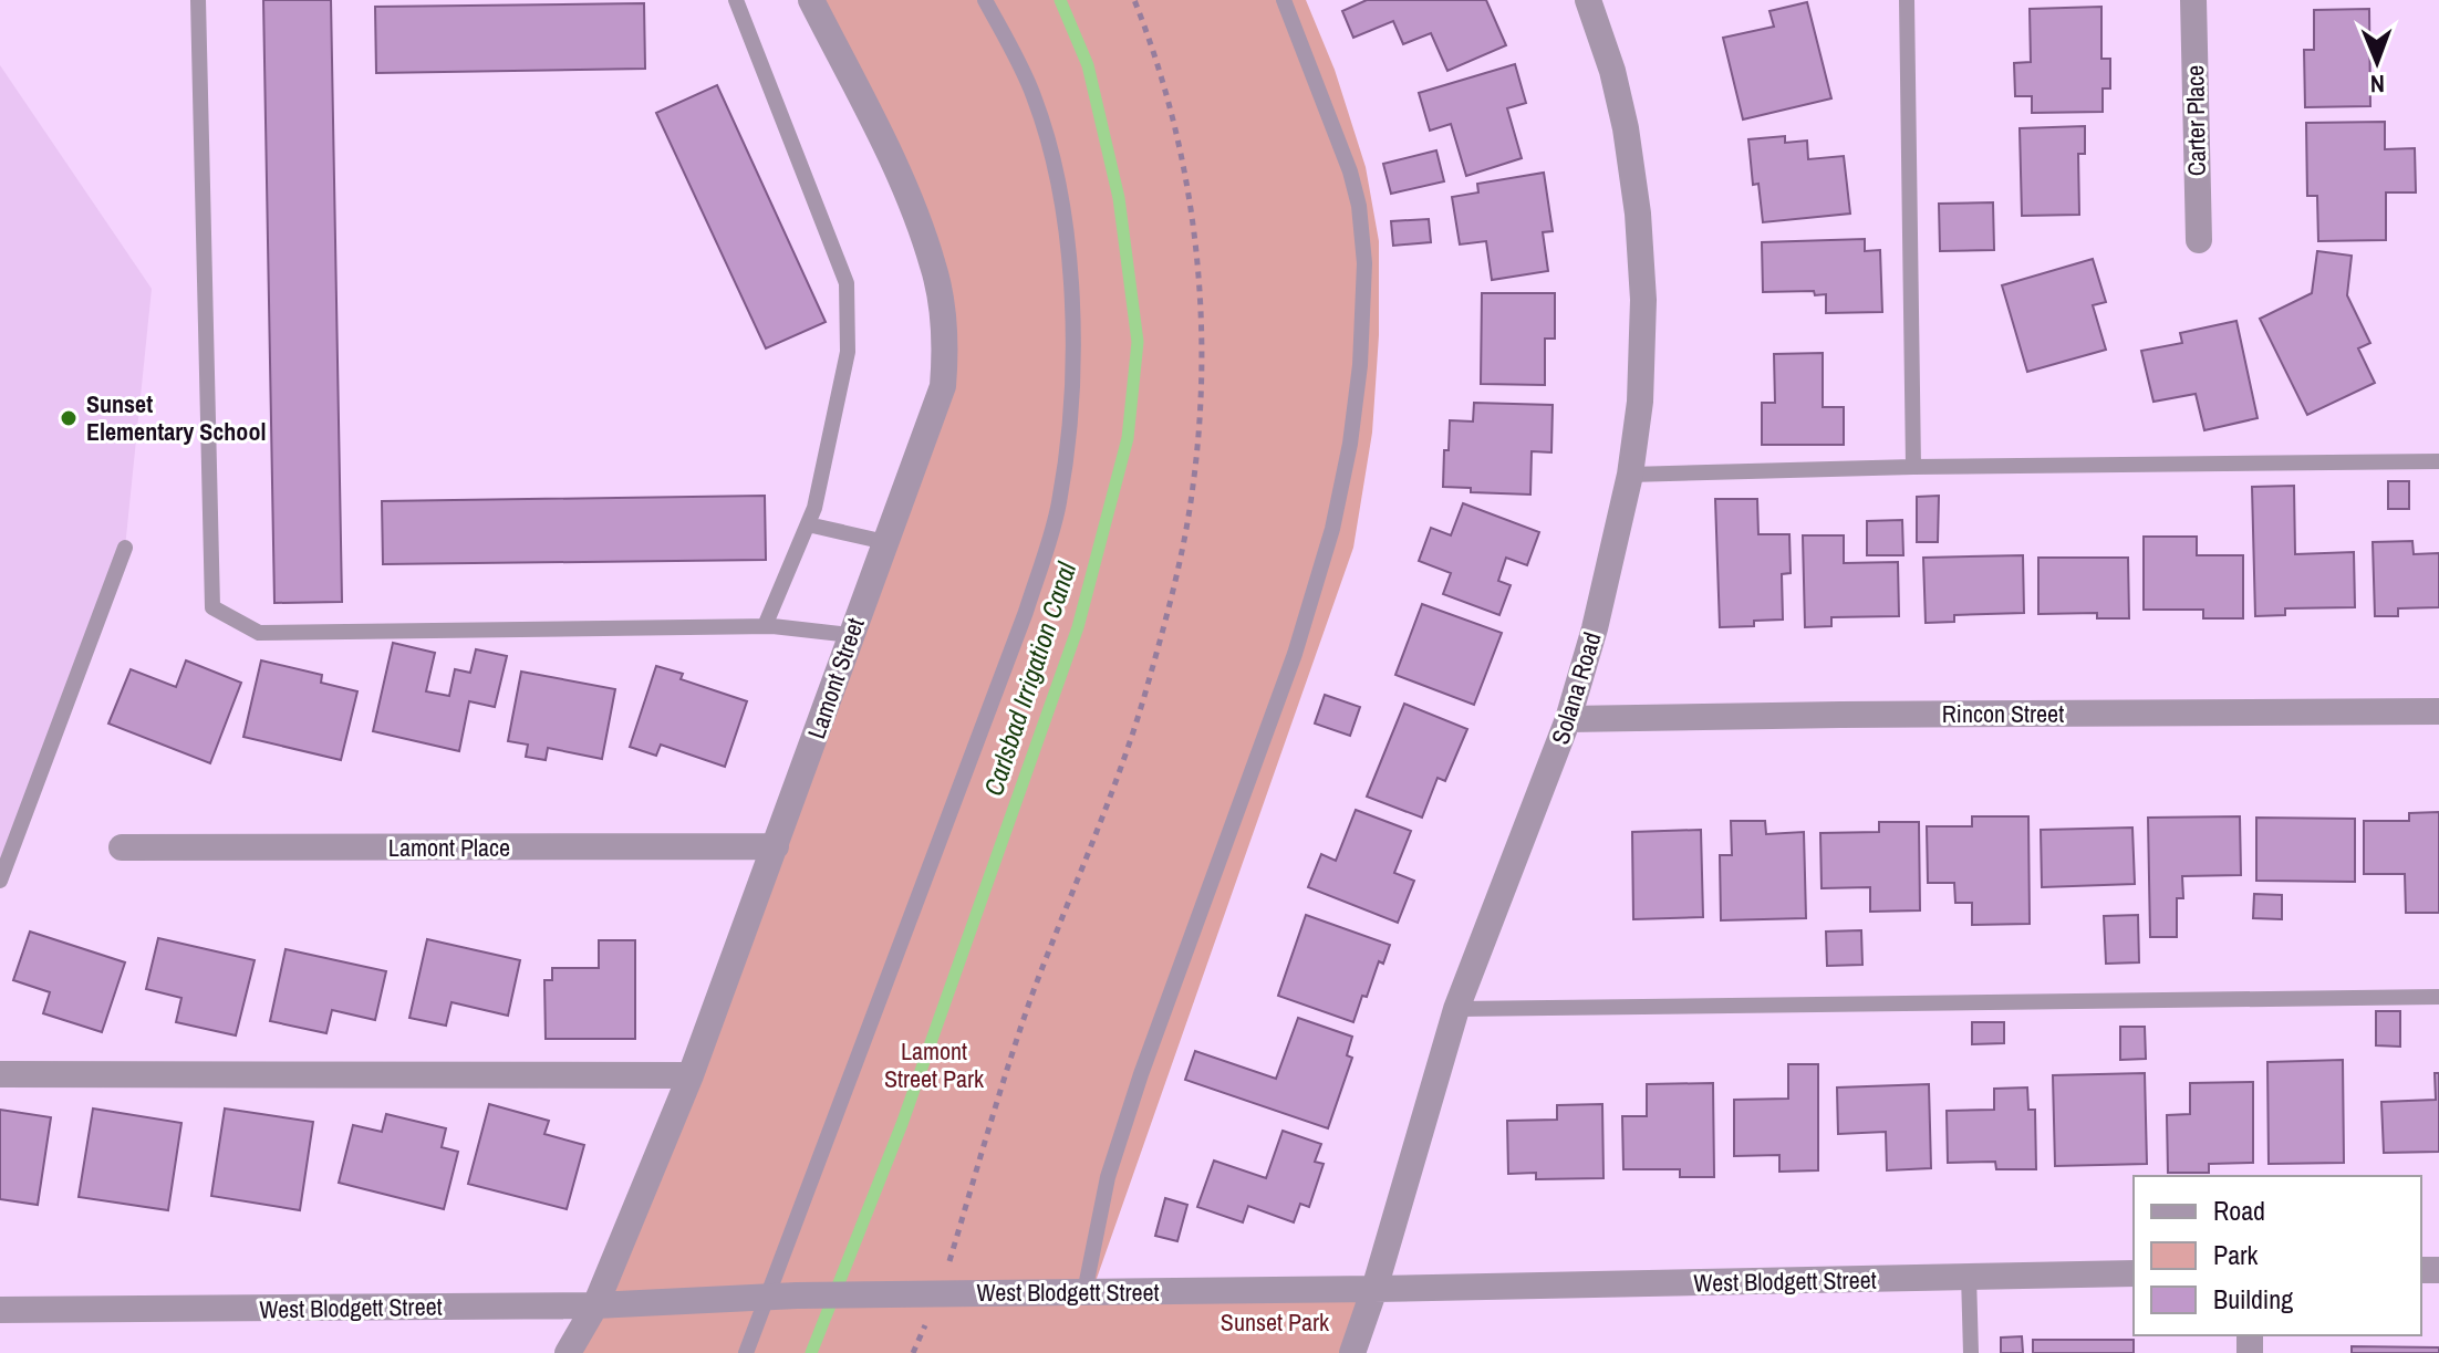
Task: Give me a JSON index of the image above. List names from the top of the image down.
{
  "streets": {
    "street": [
      "Carter Place",
      "Lamont Street",
      "Solana Road",
      "Rincon Street",
      "Lamont Place",
      "West Blodgett Street"
    ]
  },
  "crossings": [
    ["Lamont Street", "Lamont Place"],
    ["Lamont Street", "West Blodgett Street"],
    ["Solana Road", "Rincon Street"],
    ["Solana Road", "West Blodgett Street"]
  ],
  "water": ["Carlsbad Irrigation Canal"],
  "parks": ["Lamont Street Park", "Sunset Park"],
  "places": ["Sunset Elementary School"],
  "legend": ["Road", "Park", "Building"],
  "north": "bottom"
}
